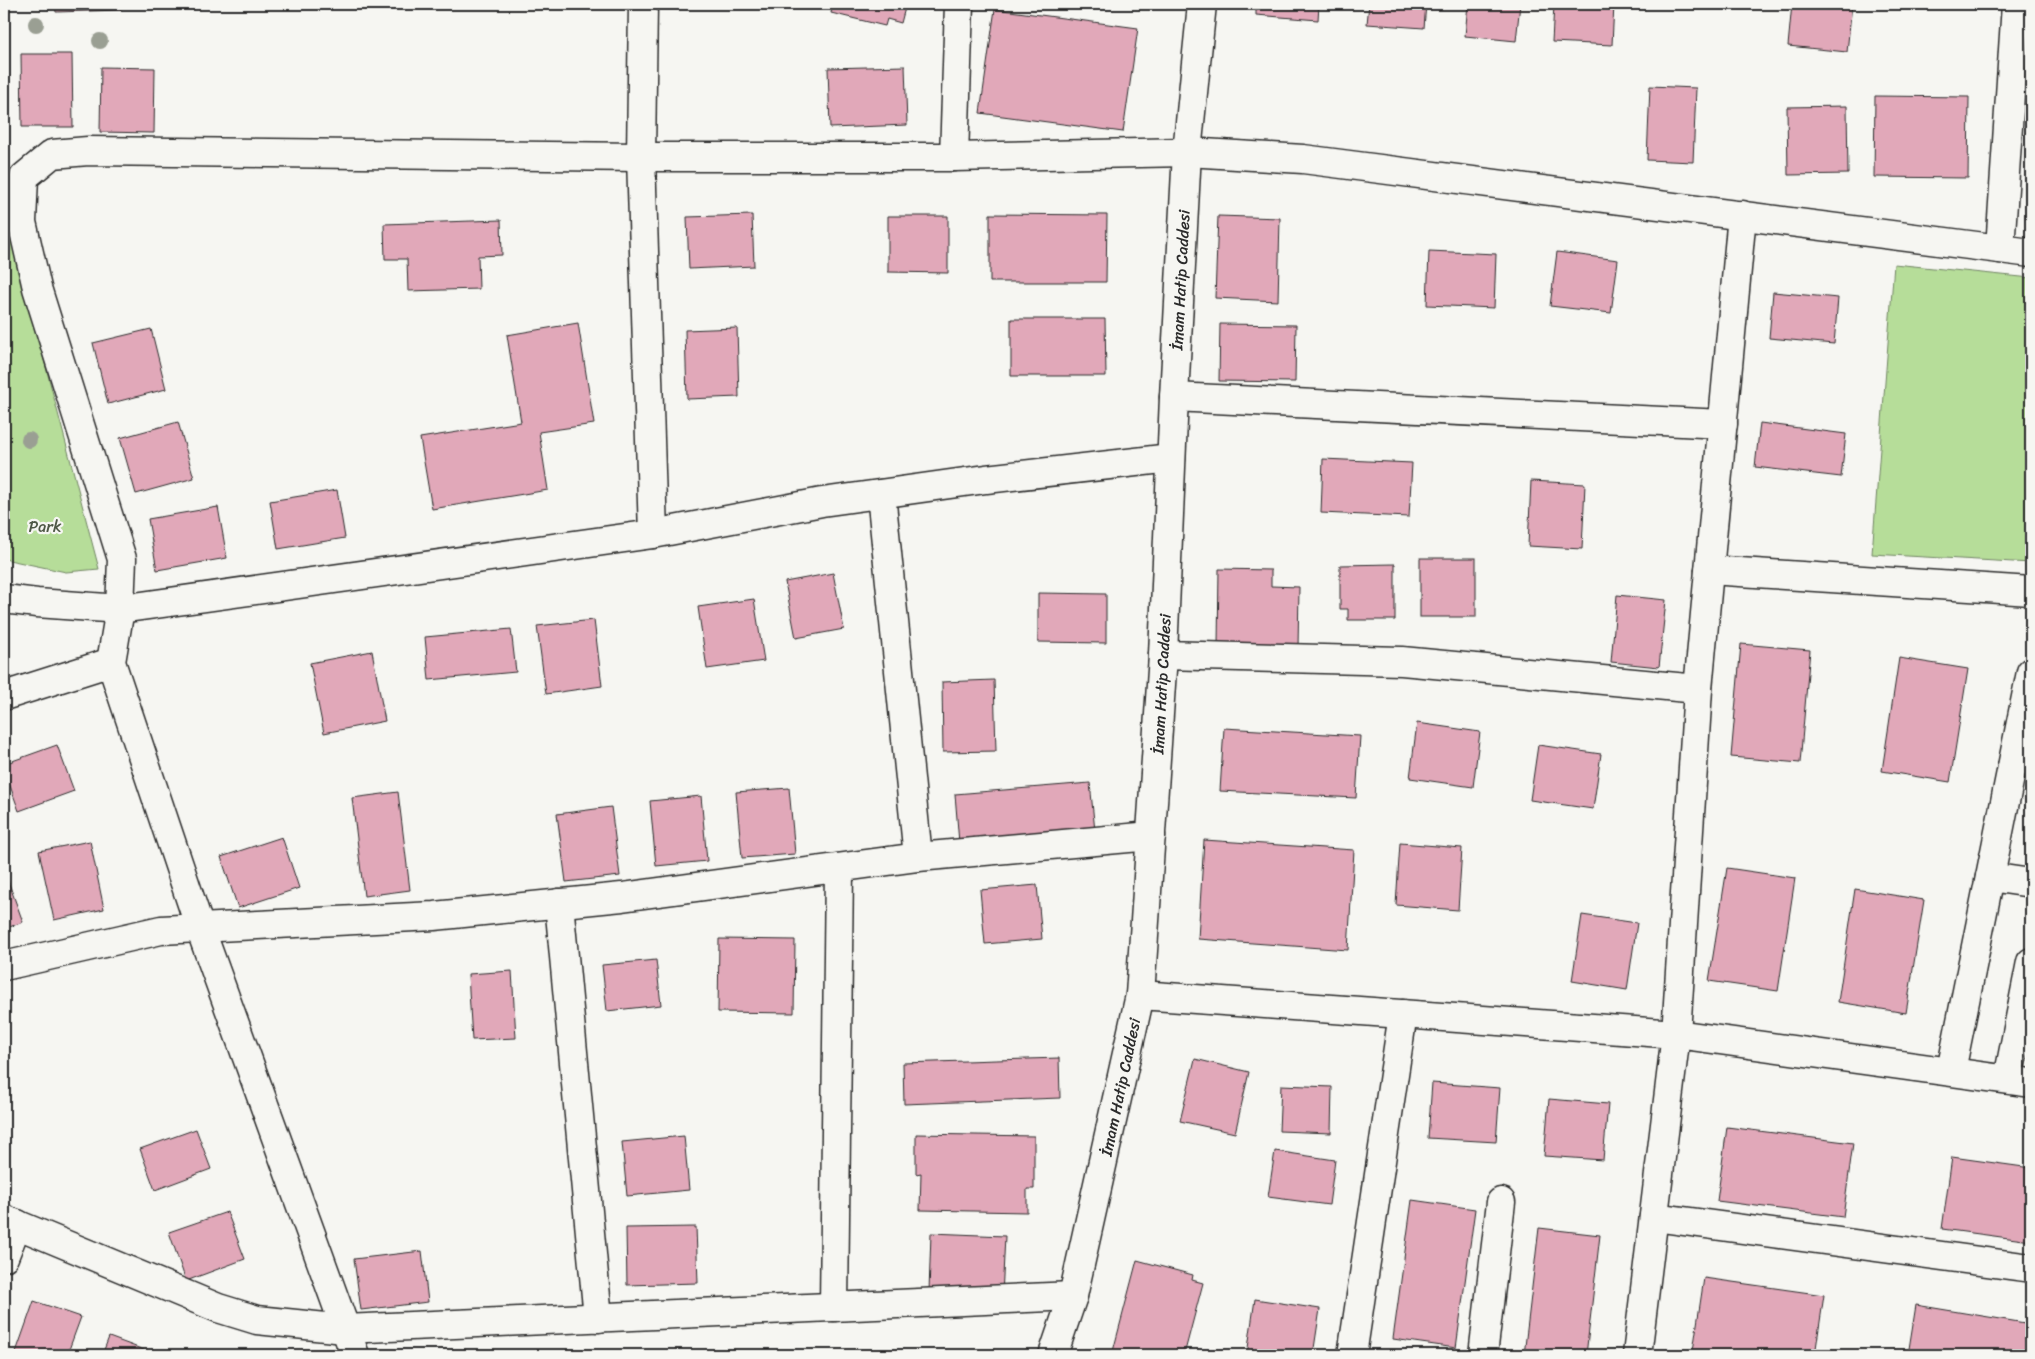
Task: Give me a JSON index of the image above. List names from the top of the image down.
{
  "streets": {
    "street": ["İmam Hatip Caddesi"]
  },
  "parks": ["Park"]
}
